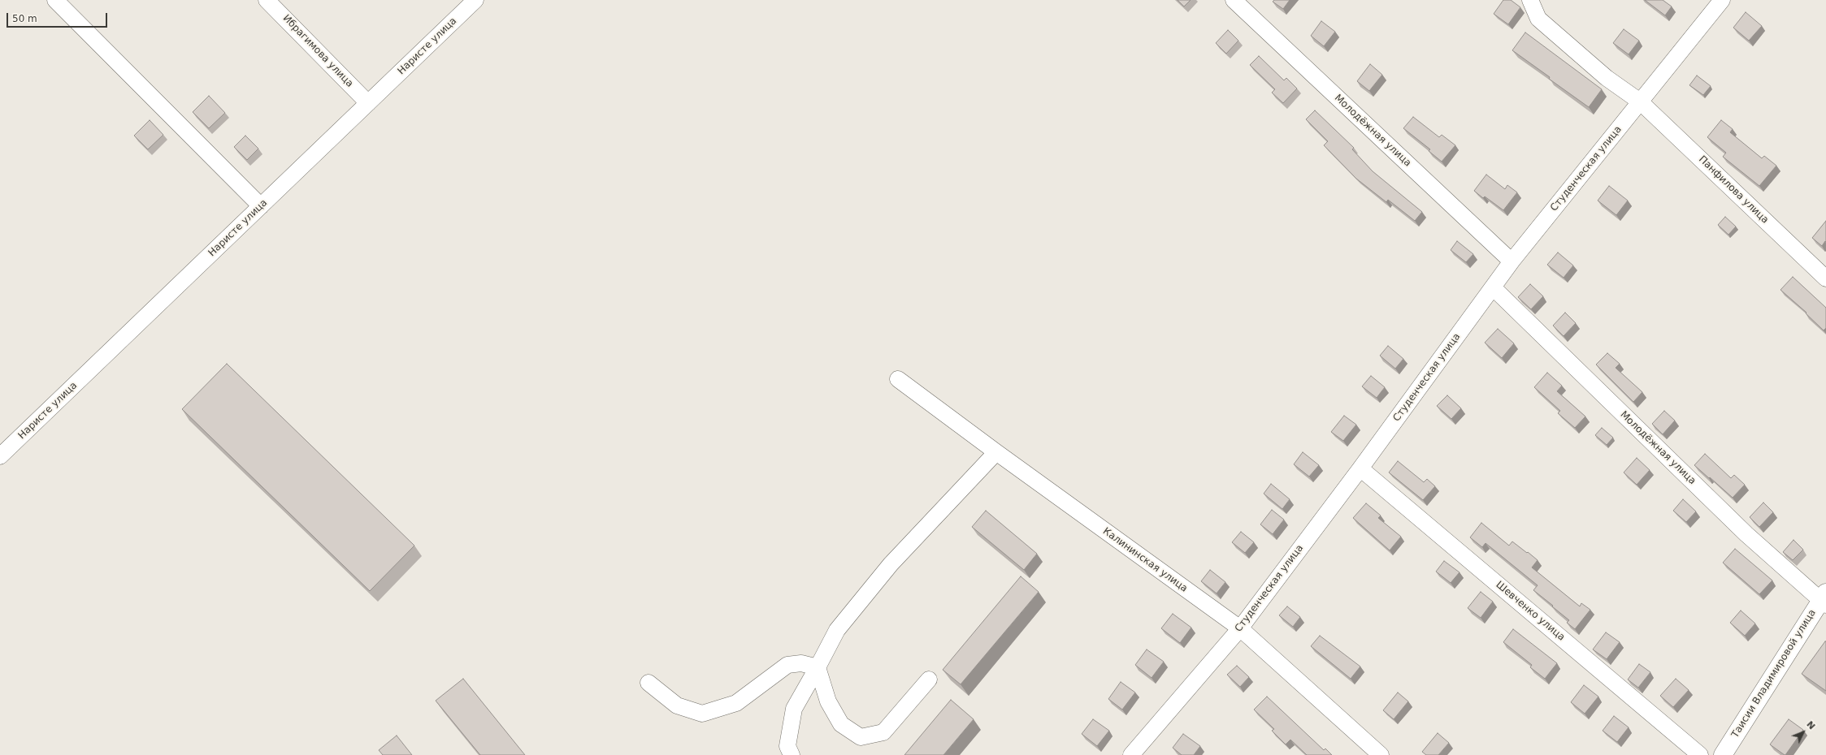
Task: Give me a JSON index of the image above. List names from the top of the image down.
{
  "streets": {
    "street": [
      "Наристе улица",
      "Ибрагимова улица",
      "Молодёжная улица",
      "Студенческая улица",
      "Панфилова улица",
      "Калининская улица",
      "Шевченко улица",
      "Таисии Владимировой улица"
    ]
  },
  "crossings": [
    ["Наристе улица", "Ибрагимова улица"],
    ["Молодёжная улица", "Студенческая улица"],
    ["Молодёжная улица", "Таисии Владимировой улица"],
    ["Студенческая улица", "Панфилова улица"],
    ["Студенческая улица", "Калининская улица"],
    ["Студенческая улица", "Шевченко улица"]
  ],
  "scale_bar": "50 m",
  "north": "top right"
}
